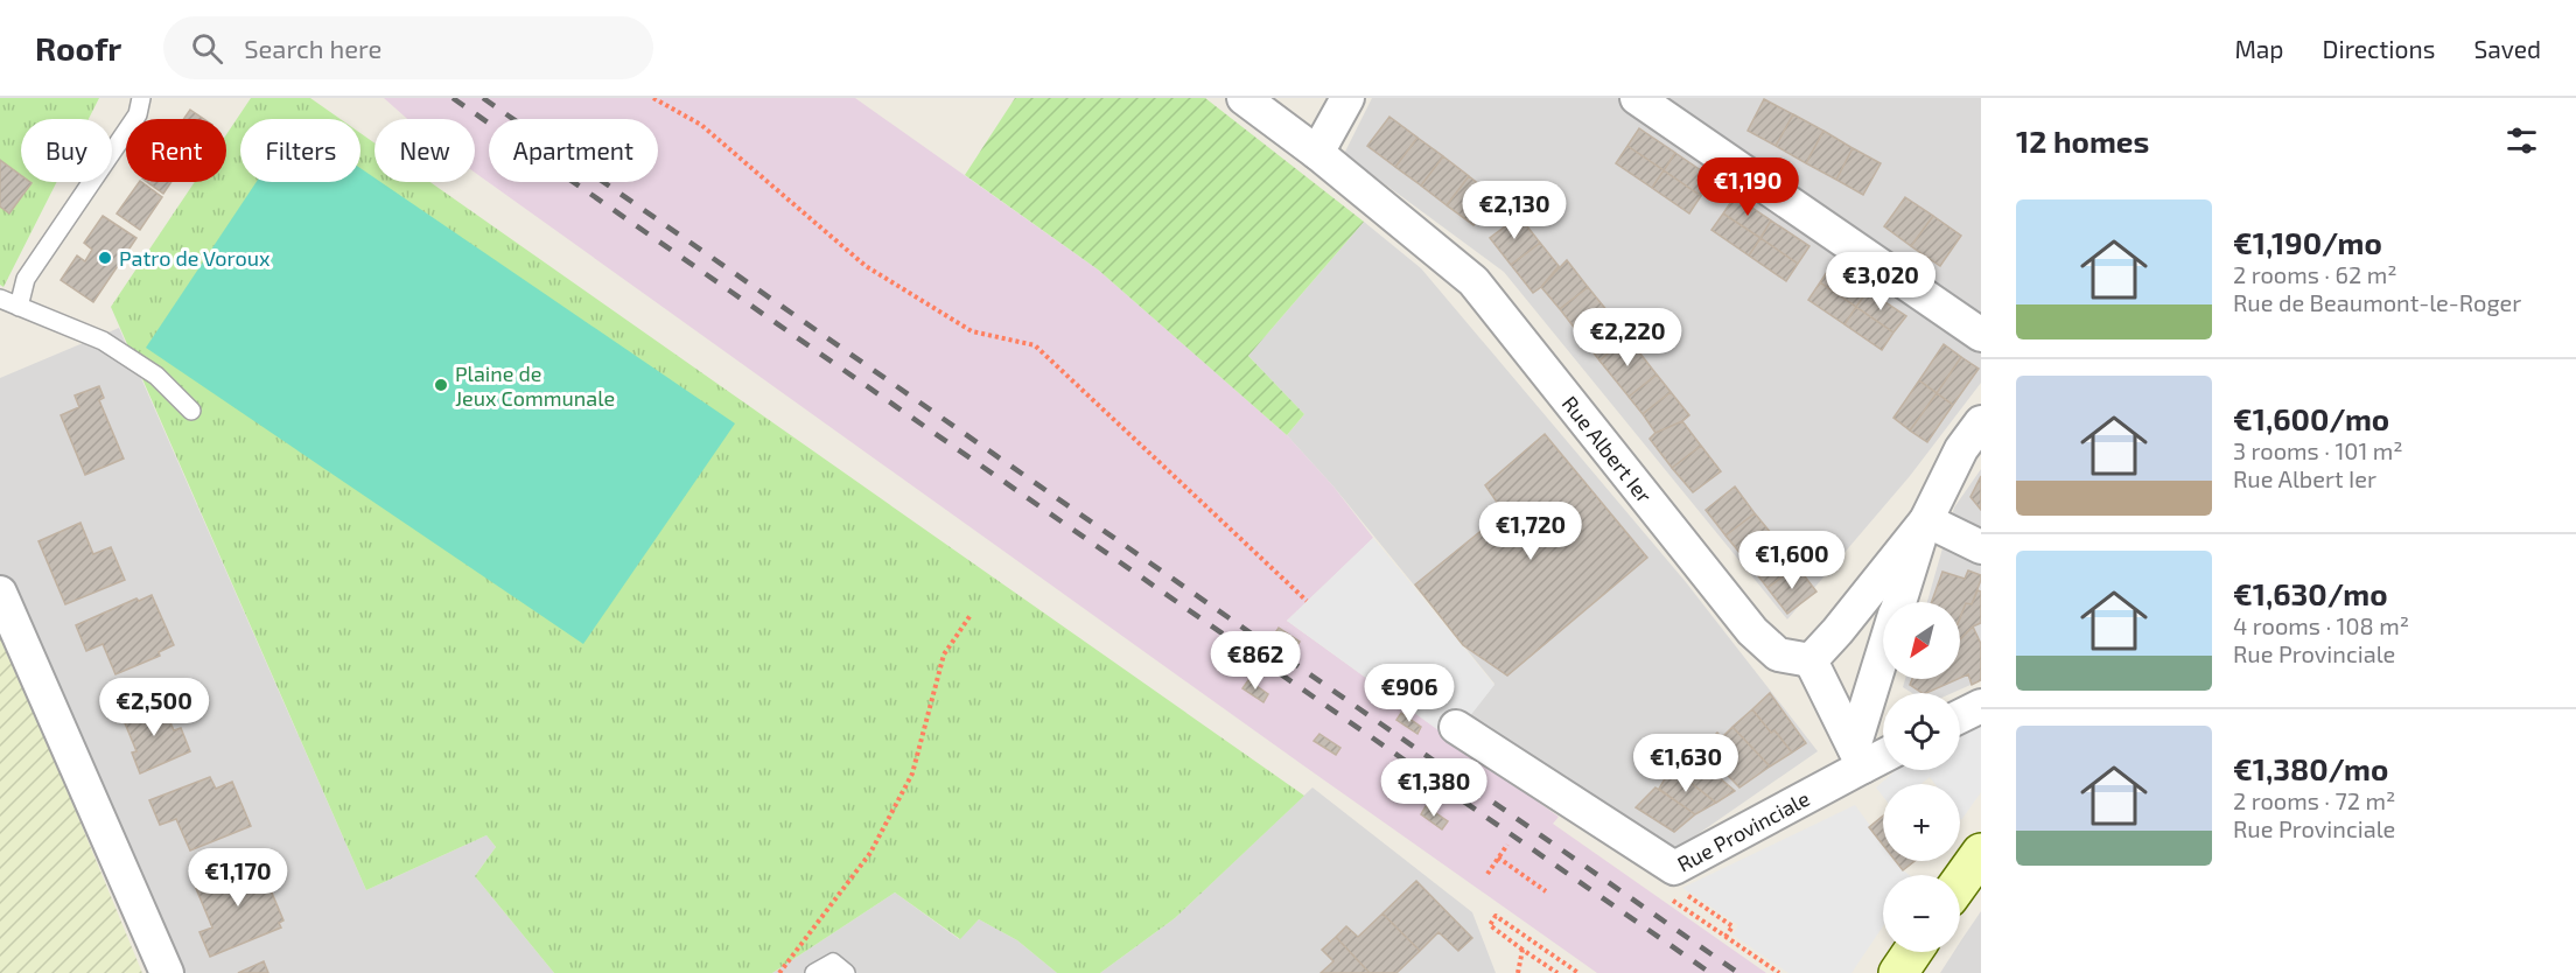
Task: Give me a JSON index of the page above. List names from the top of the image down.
{
  "streets": {
    "street": ["Rue Albert Ier", "Rue Provinciale"]
  },
  "places": ["Patro de Voroux", "Plaine de Jeux Communale"],
  "north": "bottom left",
  "page": {
    "header": "Roofr",
    "search": "Search here",
    "nav": ["Map", "Directions", "Saved"],
    "heading": "12 homes",
    "chip": [
      "Buy",
      "Rent",
      "Filters",
      "New",
      "Apartment"
    ],
    "price": [
      "€1,190",
      "€2,130",
      "€3,020",
      "€2,220",
      "€1,720",
      "€1,600",
      "€862",
      "€906",
      "€2,500",
      "€1,630",
      "€1,380",
      "€1,170"
    ],
    "list": [
      {
        "name": "€1,190/mo",
        "note": "2 rooms · 62 m² · Rue de Beaumont-le-Roger"
      },
      {
        "name": "€1,600/mo",
        "note": "3 rooms · 101 m² · Rue Albert Ier"
      },
      {
        "name": "€1,630/mo",
        "note": "4 rooms · 108 m² · Rue Provinciale"
      },
      {
        "name": "€1,380/mo",
        "note": "2 rooms · 72 m² · Rue Provinciale"
      }
    ],
    "map_buttons": ["+", "−"]
  }
}
